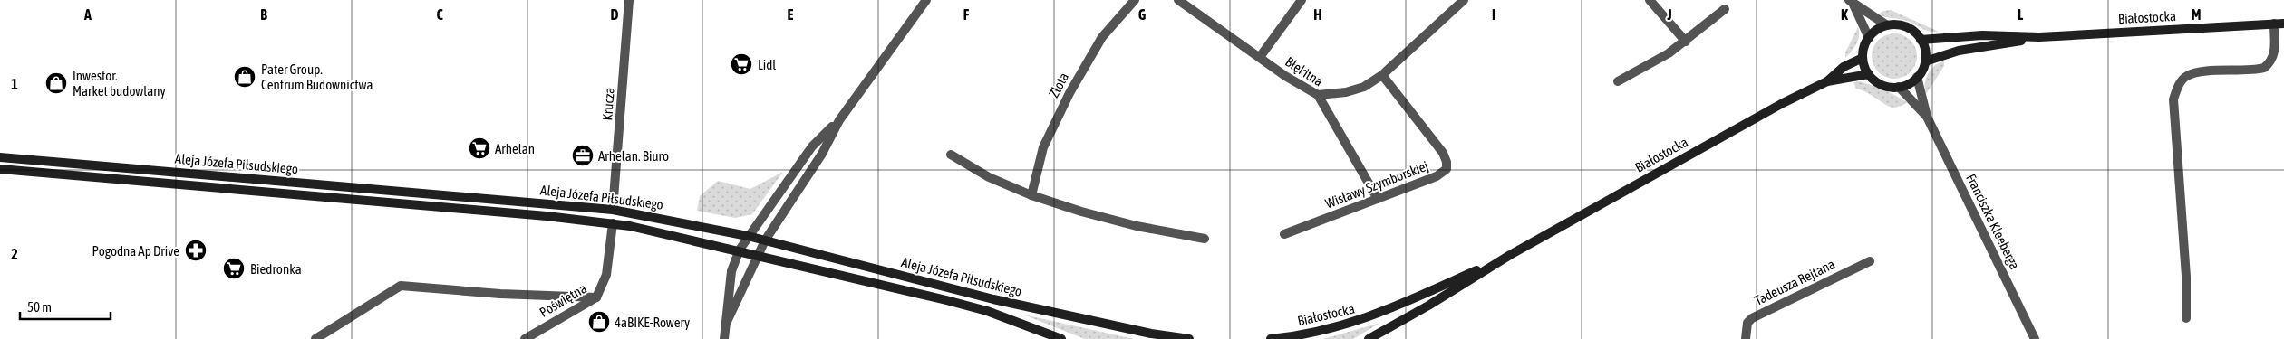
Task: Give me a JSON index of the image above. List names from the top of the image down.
{
  "streets": {
    "main road": ["Białostocka", "Aleja Józefa Piłsudskiego"],
    "street": [
      "Błękitna",
      "Złota",
      "Krucza",
      "Wisławy Szymborskiej",
      "Franciszka Kleeberga",
      "Tadeusza Rejtana",
      "Poświętna"
    ]
  },
  "crossings": [
    ["Białostocka", "Franciszka Kleeberga"],
    ["Błękitna", "Wisławy Szymborskiej"],
    ["Krucza", "Aleja Józefa Piłsudskiego"],
    ["Aleja Józefa Piłsudskiego", "Poświętna"]
  ],
  "places": {
    "supermarket": ["Lidl", "Arhelan", "Biedronka"],
    "shop": ["Pater Group. Centrum Budownictwa", "Inwestor. Market budowlany", "4aBIKE-Rowery"],
    "office": ["Arhelan. Biuro"],
    "pharmacy": ["Pogodna Ap Drive"]
  },
  "scale_bar": "50 m",
  "grid": {
    "columns": [
      "A",
      "B",
      "C",
      "D",
      "E",
      "F",
      "G",
      "H",
      "I",
      "J",
      "K",
      "L",
      "M"
    ],
    "rows": ["1", "2"]
  }
}
